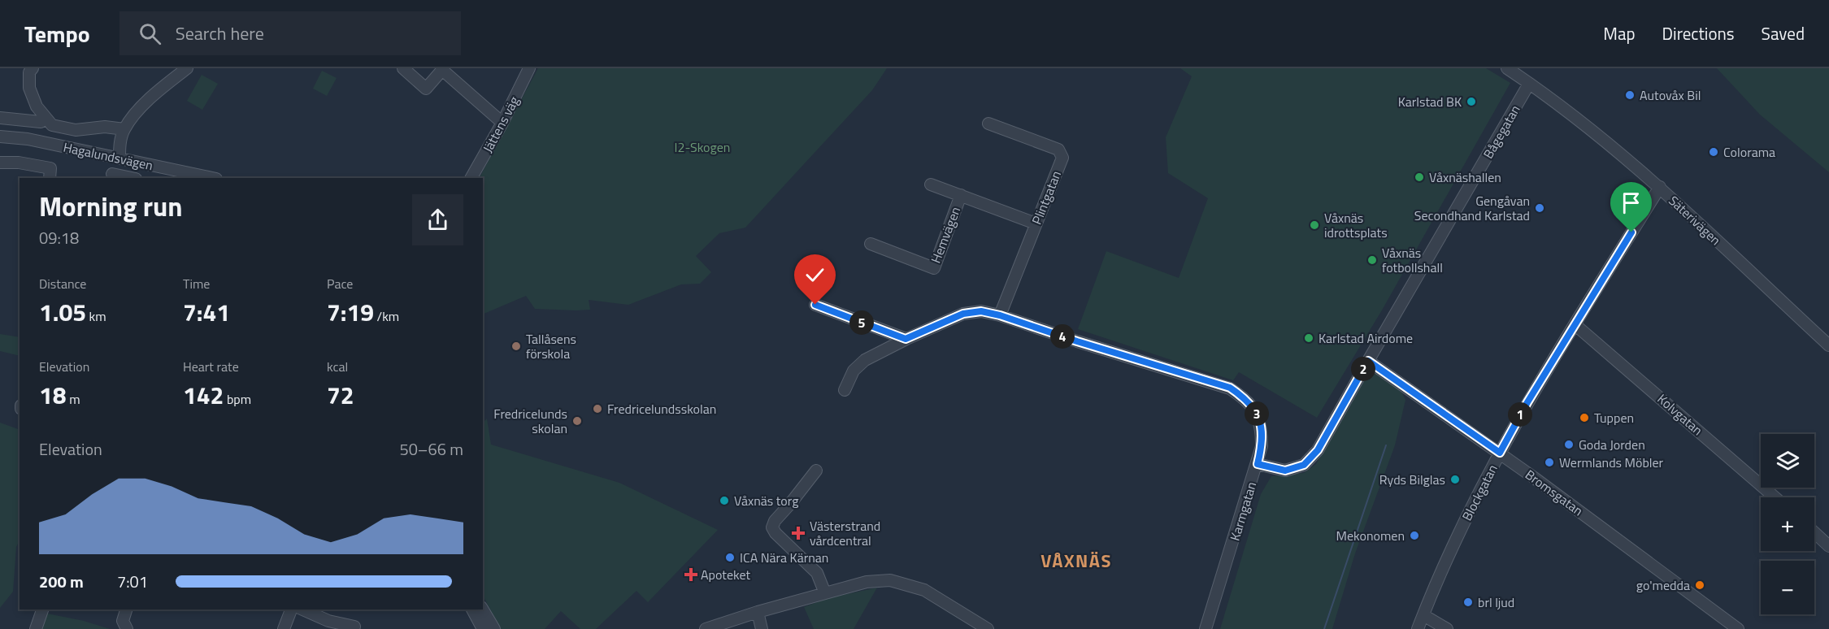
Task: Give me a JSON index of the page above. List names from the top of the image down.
{
  "streets": {
    "street": [
      "Jättens väg",
      "Bågegatan",
      "Hagalundsvägen",
      "Plintgatan",
      "Säterivägen",
      "Hemvägen",
      "Kolvgatan",
      "Blockgatan",
      "Bromsgatan",
      "Karmgatan"
    ]
  },
  "crossings": [
    ["Bågegatan", "Säterivägen"],
    ["Bågegatan", "Bromsgatan"],
    ["Bågegatan", "Karmgatan"],
    ["Plintgatan", "Hemvägen"],
    ["Plintgatan", "Karmgatan"],
    ["Säterivägen", "Blockgatan"],
    ["Kolvgatan", "Blockgatan"],
    ["Blockgatan", "Bromsgatan"]
  ],
  "districts": ["VÅXNÄS"],
  "parks": ["I2-Skogen"],
  "places": {
    "other": [
      "Autovåx Bil",
      "Karlstad BK",
      "Colorama",
      "Våxnäshallen",
      "Gengåvan Secondhand Karlstad",
      "Våxnäs idrottsplats",
      "Våxnäs fotbollshall",
      "Karlstad Airdome",
      "Tallåsens förskola",
      "Fredricelundsskolan",
      "Tuppen",
      "Fredricelunds skolan",
      "Goda Jorden",
      "Wermlands Möbler",
      "Ryds Bilglas",
      "Våxnäs torg",
      "Mekonomen",
      "ICA Nära Kärnan",
      "go'medda",
      "brl ljud"
    ],
    "health": ["Västerstrand vårdcentral", "Apoteket"]
  },
  "page": {
    "header": "Tempo",
    "search": "Search here",
    "nav": ["Map", "Directions", "Saved"],
    "heading": ["Morning run", "09:18"],
    "stats": [
      ["Distance", "1.05 km"],
      ["Time", "7:41"],
      ["Pace", "7:19 /km"],
      ["Elevation", "18 m"],
      ["Heart rate", "142 bpm"],
      ["kcal", "72"]
    ],
    "pins": [
      "5",
      "4",
      "2",
      "3",
      "1"
    ],
    "chart": ["Elevation", "50–66 m"],
    "map_buttons": ["+", "−"],
    "list": [
      {
        "name": "200 m",
        "note": "7:01"
      }
    ]
  }
}
